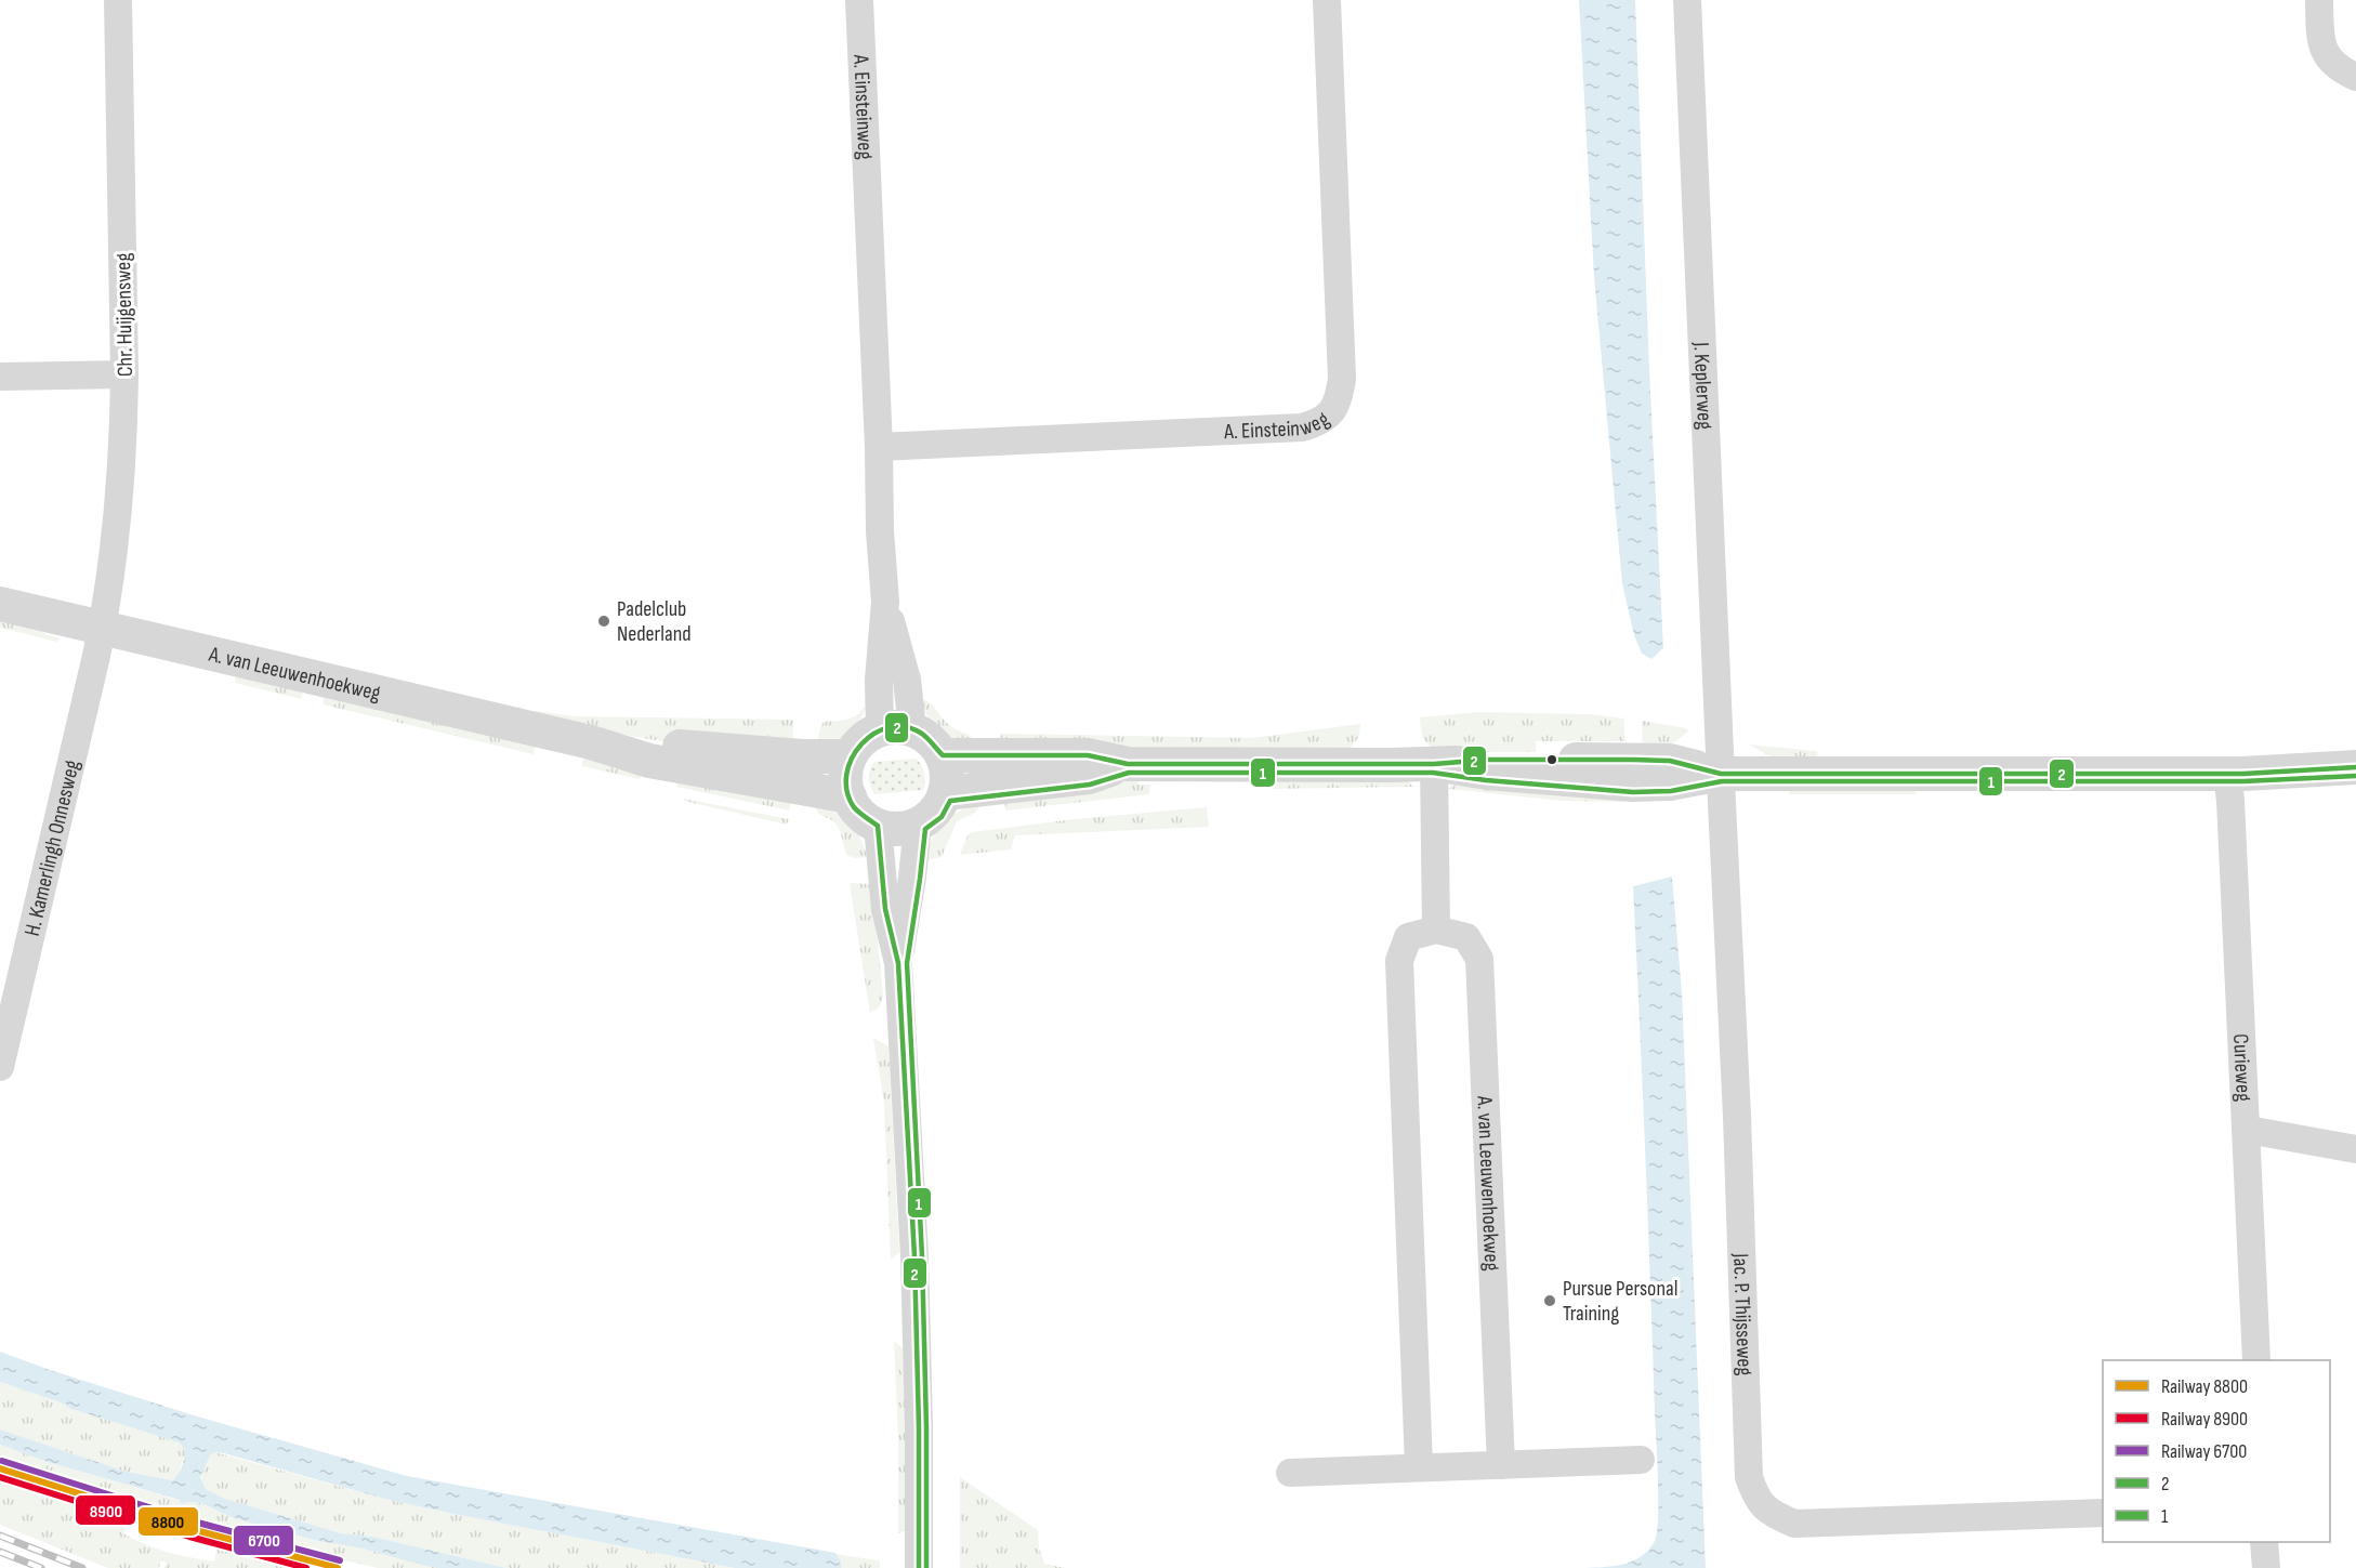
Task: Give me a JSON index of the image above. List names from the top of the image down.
{
  "streets": {
    "street": [
      "A. Einsteinweg",
      "Chr. Huijgensweg",
      "J. Keplerweg",
      "A. van Leeuwenhoekweg",
      "H. Kamerlingh Onnesweg",
      "Curieweg",
      "Jac. P. Thijsseweg"
    ]
  },
  "crossings": [
    ["A. Einsteinweg", "A. van Leeuwenhoekweg"],
    ["Chr. Huijgensweg", "A. van Leeuwenhoekweg"],
    ["Chr. Huijgensweg", "H. Kamerlingh Onnesweg"],
    ["J. Keplerweg", "Jac. P. Thijsseweg"],
    ["A. van Leeuwenhoekweg", "H. Kamerlingh Onnesweg"]
  ],
  "places": ["Padelclub Nederland", "Pursue Personal Training"],
  "lines": [
    "transit line 2",
    "transit line 1",
    "rail line 6700",
    "rail line 8800",
    "rail line 8900"
  ],
  "legend": [
    "Railway 8800",
    "Railway 8900",
    "Railway 6700",
    "2",
    "1"
  ]
}
